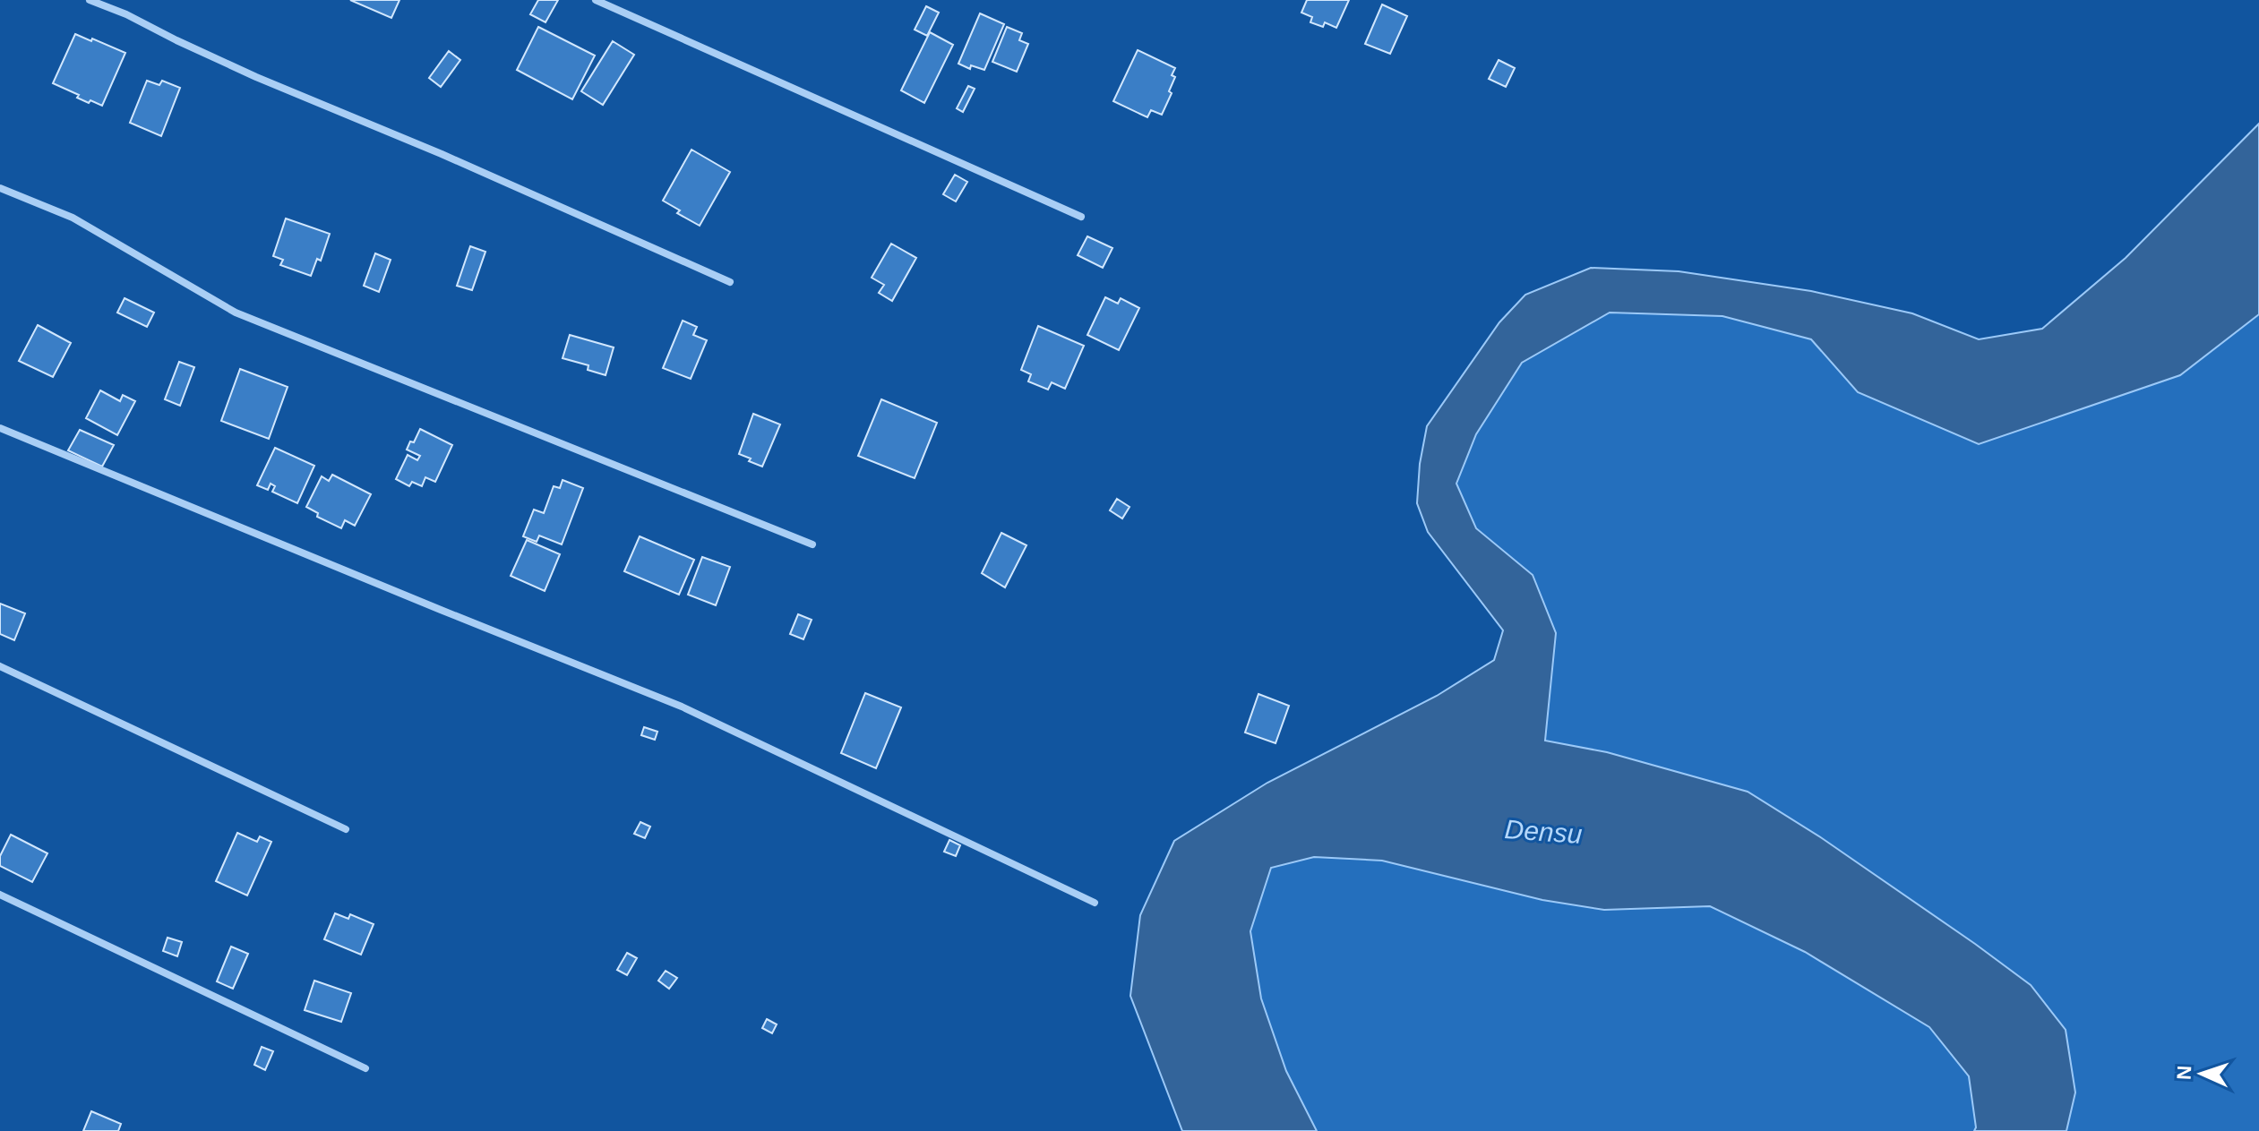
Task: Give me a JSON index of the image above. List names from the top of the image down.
{
  "water": ["Densu"],
  "north": "left"
}
